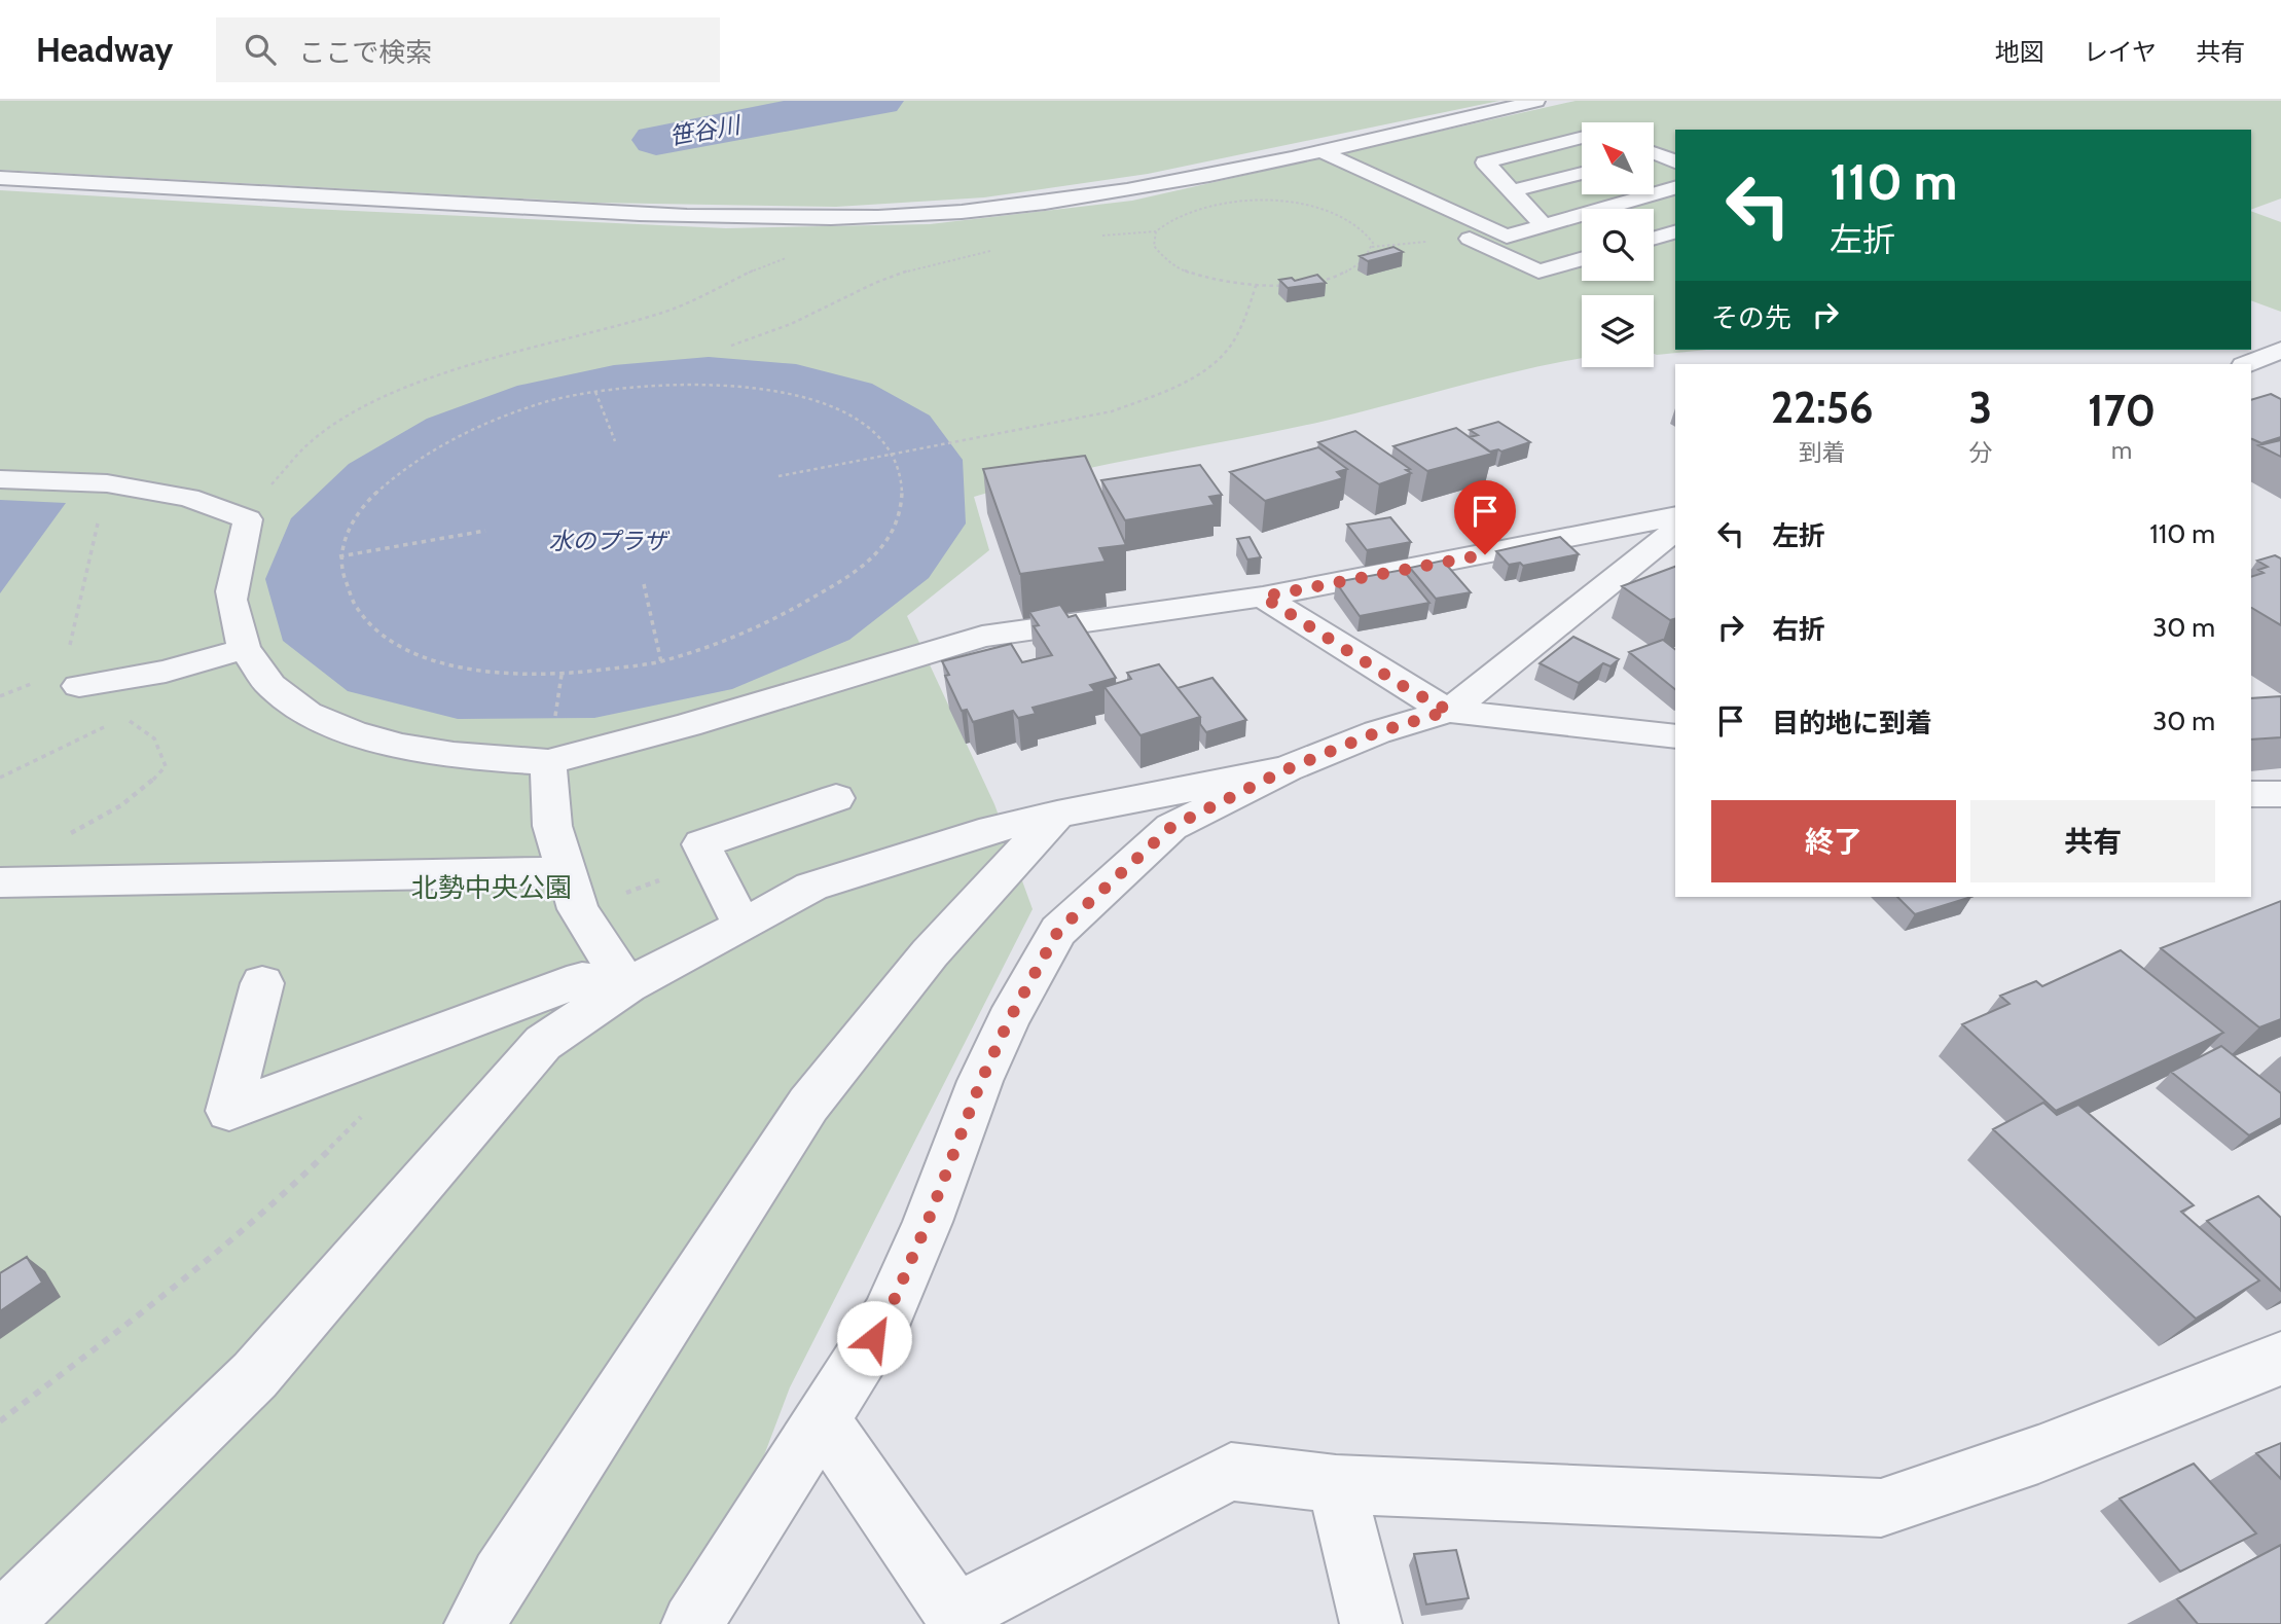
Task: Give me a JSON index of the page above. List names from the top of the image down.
{
  "water": ["笹谷川", "水のプラザ"],
  "parks": ["北勢中央公園"],
  "north": "top left",
  "page": {
    "header": "Headway",
    "search": "ここで検索",
    "nav": ["地図", "レイヤ", "共有"],
    "turn": ["110 m", "左折"],
    "then": "その先",
    "eta": [
      "22:56",
      "到着",
      "3",
      "分",
      "170",
      "m"
    ],
    "list": [
      {
        "name": "左折",
        "value": "110 m"
      },
      {
        "name": "右折",
        "value": "30 m"
      },
      {
        "name": "目的地に到着",
        "value": "30 m"
      }
    ],
    "buttons": ["終了", "共有"]
  }
}
